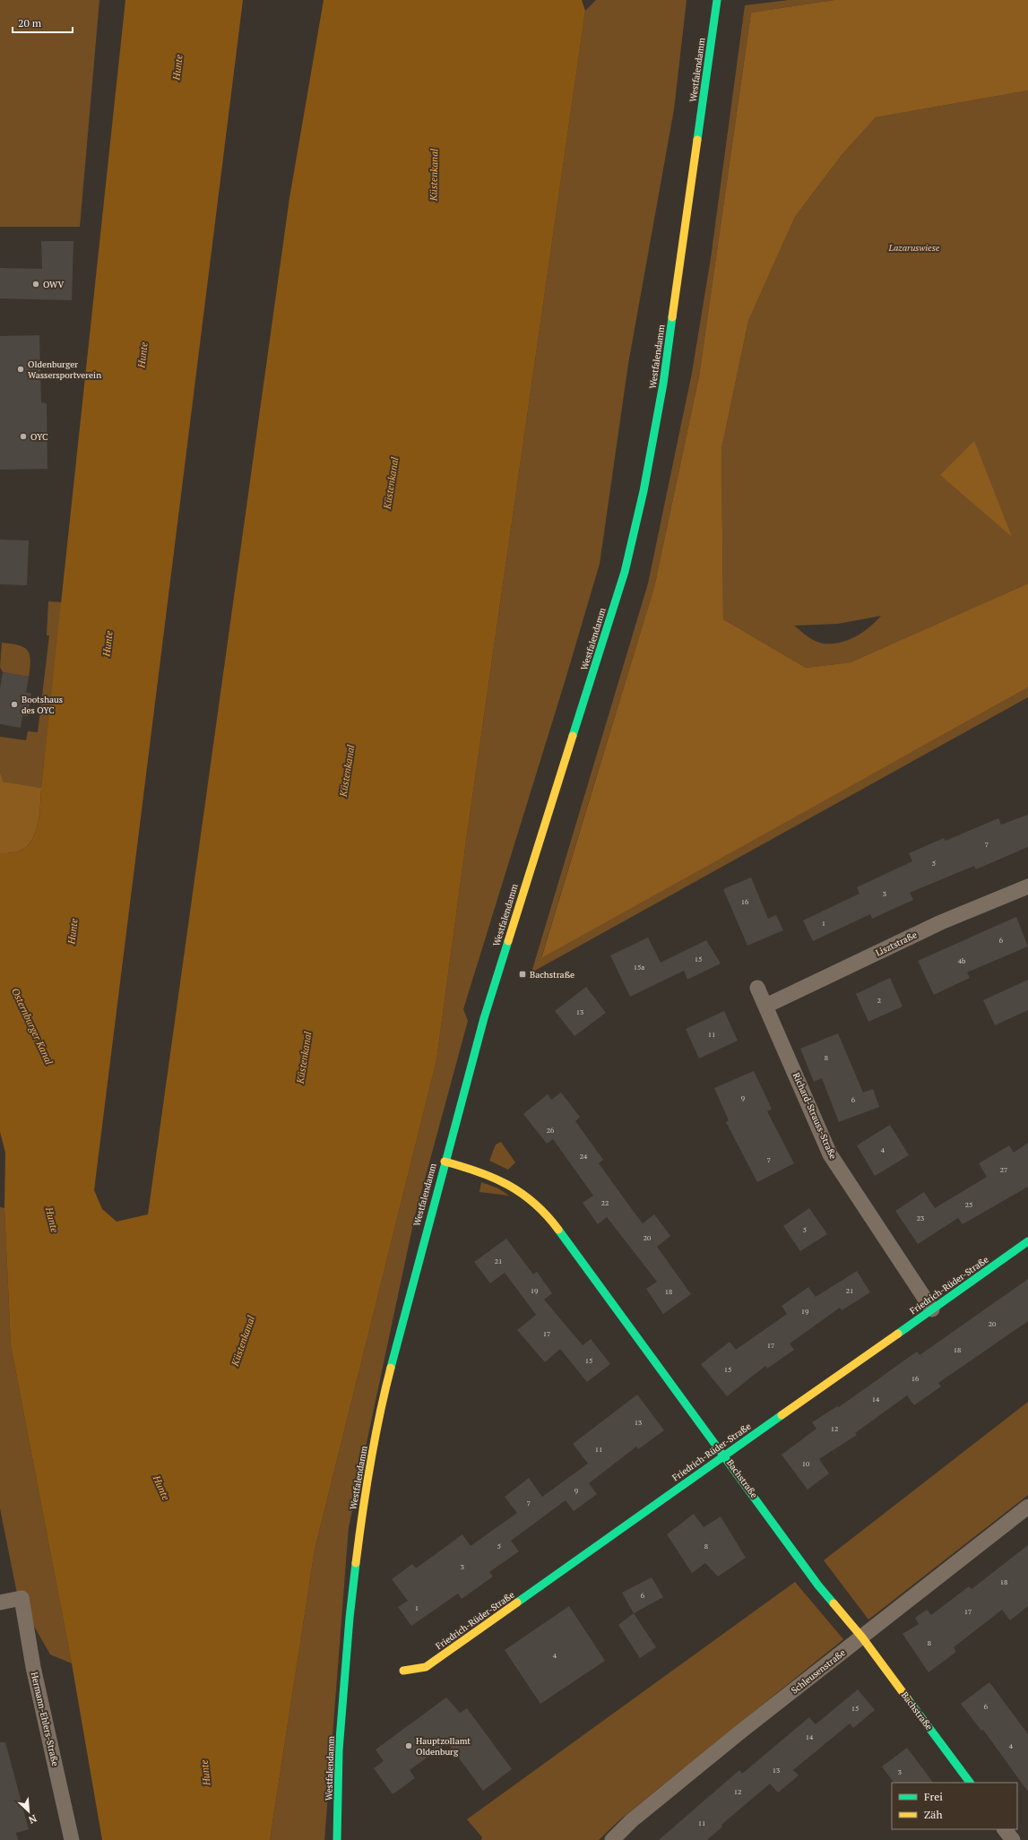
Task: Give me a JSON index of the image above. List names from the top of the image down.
{
  "streets": {
    "street": [
      "Westfalendamm",
      "Lisztstraße",
      "Richard-Strauss-Straße",
      "Friedrich-Rüder-Straße",
      "Bachstraße",
      "Schleusenstraße",
      "Hermann-Ehlers-Straße"
    ]
  },
  "crossings": [
    ["Westfalendamm", "Bachstraße"],
    ["Lisztstraße", "Richard-Strauss-Straße"],
    ["Richard-Strauss-Straße", "Friedrich-Rüder-Straße"],
    ["Friedrich-Rüder-Straße", "Bachstraße"],
    ["Bachstraße", "Schleusenstraße"]
  ],
  "water": ["Hunte", "Küstenkanal", "Osternburger Kanal"],
  "parks": ["Lazaruswiese"],
  "places": {
    "other": [
      "OWV",
      "Oldenburger Wassersportverein",
      "OYC",
      "Bootshaus des OYC",
      "Hauptzollamt Oldenburg"
    ],
    "transit": ["Bachstraße"]
  },
  "house_numbers": [
    "7",
    "5",
    "3",
    "16",
    "1",
    "6",
    "15",
    "4b",
    "15a",
    "2",
    "13",
    "11",
    "8",
    "9",
    "6",
    "26",
    "4",
    "24",
    "7",
    "27",
    "22",
    "25",
    "23",
    "5",
    "20",
    "21",
    "19",
    "21",
    "18",
    "19",
    "20",
    "17",
    "17",
    "18",
    "15",
    "15",
    "16",
    "14",
    "13",
    "12",
    "11",
    "10",
    "9",
    "7",
    "5",
    "8",
    "3",
    "18",
    "6",
    "1",
    "17",
    "8",
    "4",
    "6",
    "15",
    "14",
    "4",
    "13",
    "3",
    "12",
    "11"
  ],
  "legend": ["Frei", "Zäh"],
  "scale_bar": "20 m",
  "north": "bottom right"
}
